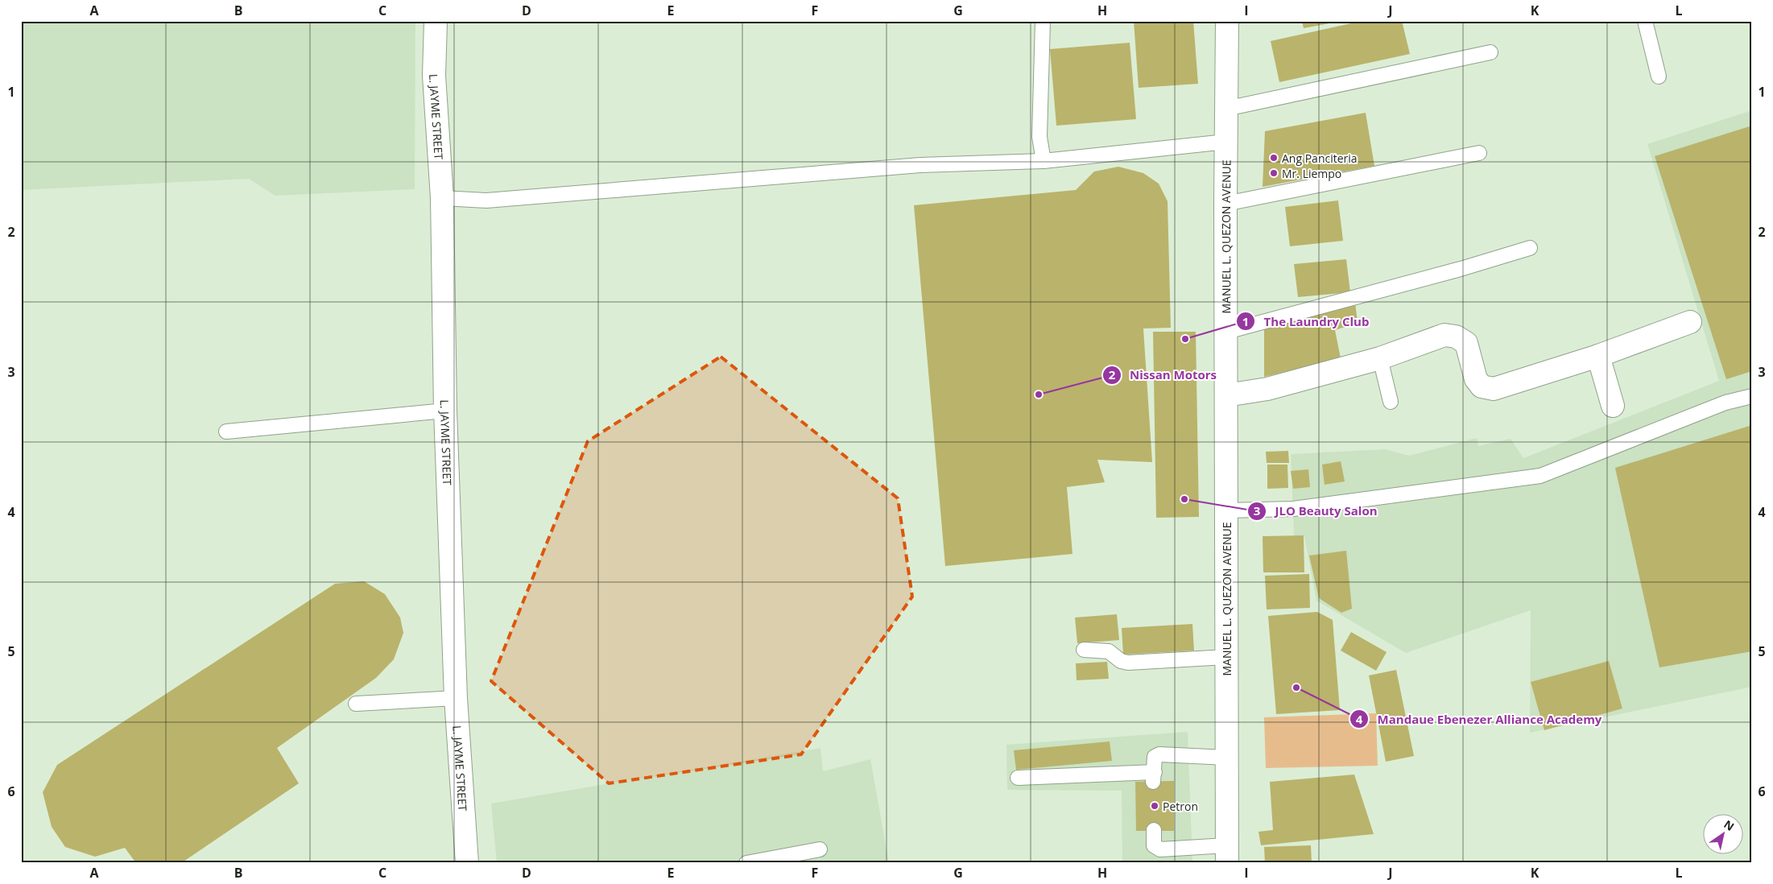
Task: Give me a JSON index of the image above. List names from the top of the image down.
{
  "streets": {
    "street": ["L. JAYME STREET", "MANUEL L. QUEZON AVENUE"]
  },
  "places": [
    "Ang Panciteria",
    "Mr. Liempo",
    "The Laundry Club",
    "Nissan Motors",
    "JLO Beauty Salon",
    "Mandaue Ebenezer Alliance Academy",
    "Petron"
  ],
  "north": "top right",
  "grid": {
    "columns": [
      "A",
      "B",
      "C",
      "D",
      "E",
      "F",
      "G",
      "H",
      "I",
      "J",
      "K",
      "L"
    ],
    "rows": [
      "1",
      "2",
      "3",
      "4",
      "5",
      "6"
    ]
  }
}
